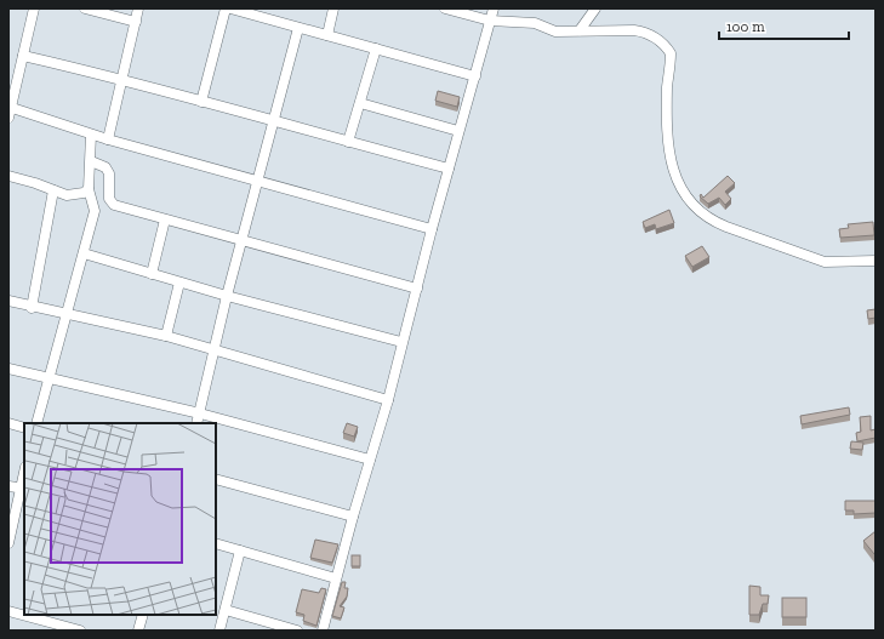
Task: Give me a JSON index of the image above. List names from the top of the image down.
{
  "scale_bar": "100 m"
}
